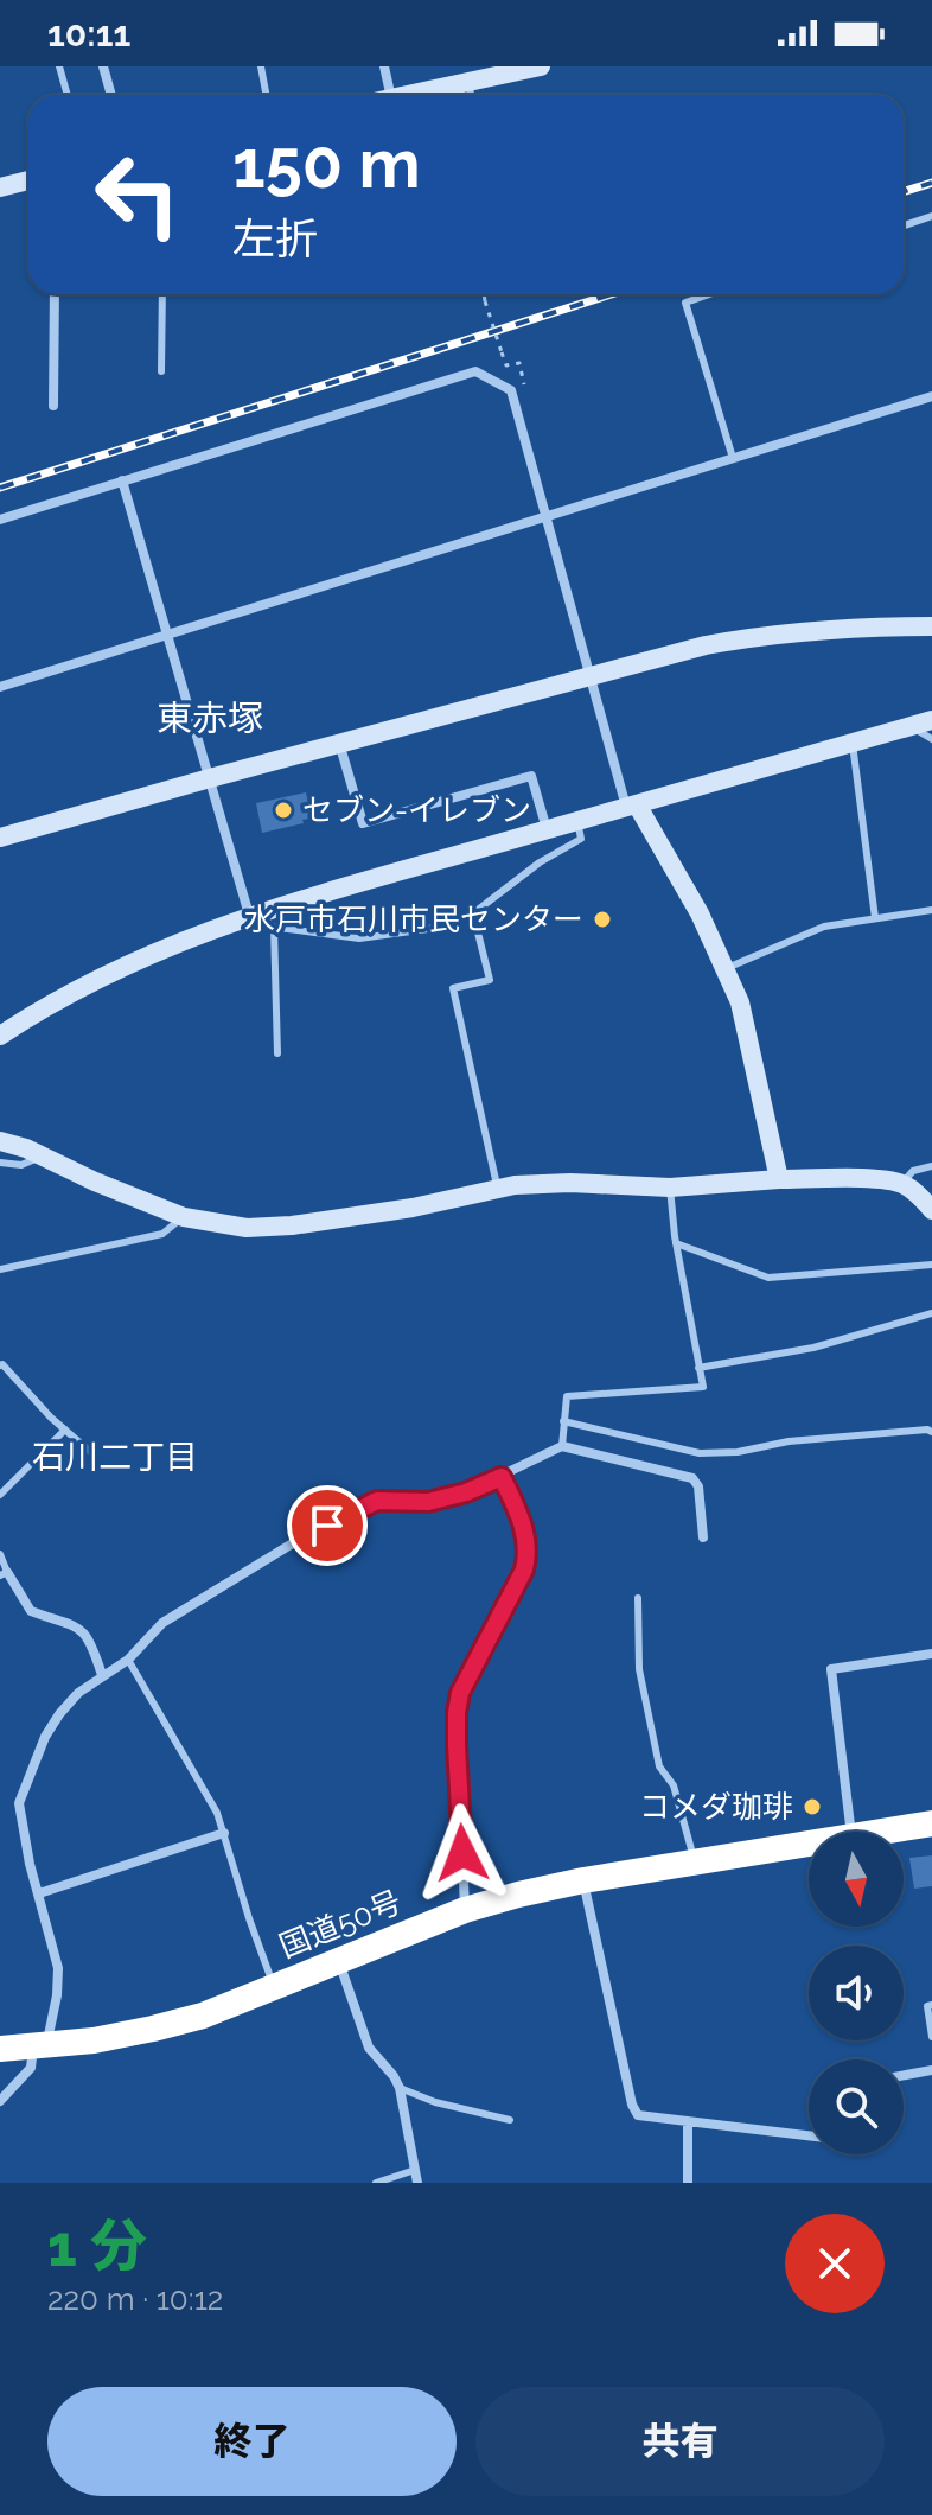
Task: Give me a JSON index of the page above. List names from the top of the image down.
{
  "streets": {
    "highway": ["国道50号"]
  },
  "districts": ["東赤塚", "石川二丁目"],
  "places": ["セブン-イレブン", "水戸市石川市民センター", "コメダ珈琲"],
  "north": "bottom",
  "page": {
    "status": "10:11",
    "turn": ["150 m", "左折"],
    "heading": ["1 分", "220 m · 10:12"],
    "buttons": ["終了", "共有"]
  }
}
